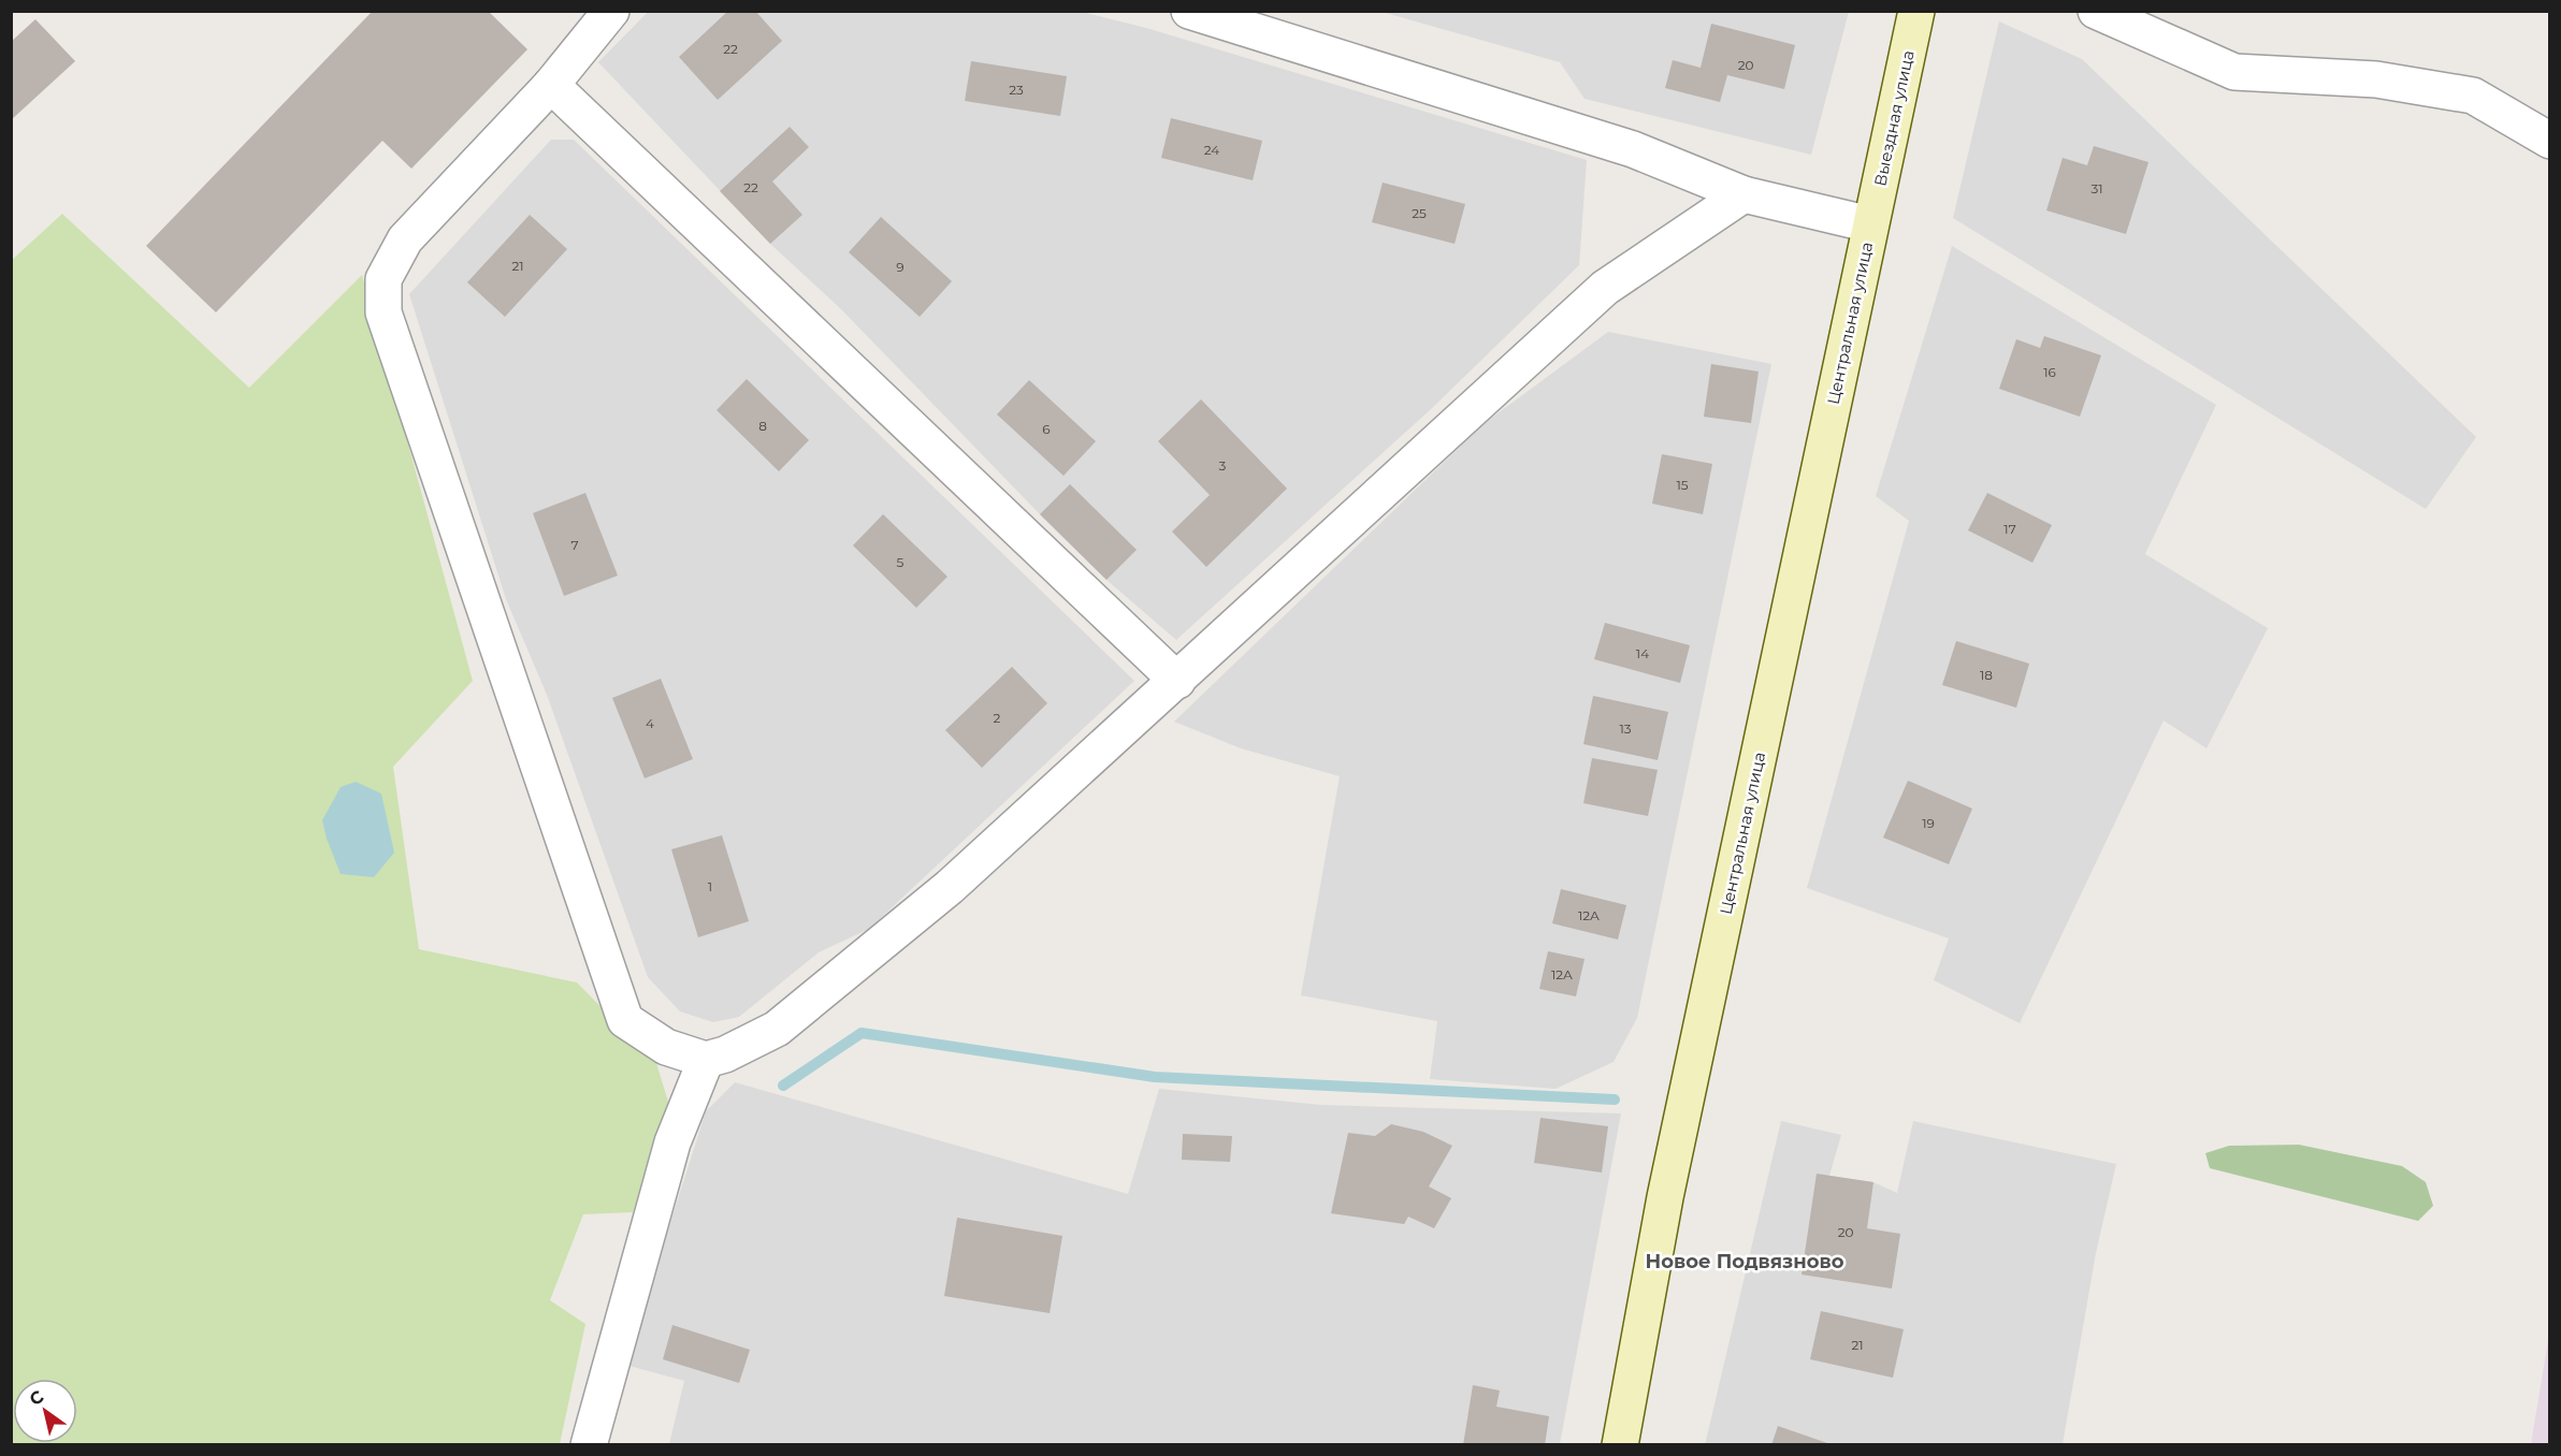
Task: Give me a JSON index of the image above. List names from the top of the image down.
{
  "streets": {
    "main road": ["Выездная улица", "Центральная улица"]
  },
  "crossings": [
    ["Выездная улица", "Центральная улица"]
  ],
  "districts": ["Новое Подвязново"],
  "house_numbers": [
    "22",
    "20",
    "23",
    "24",
    "22",
    "31",
    "25",
    "21",
    "9",
    "16",
    "8",
    "6",
    "3",
    "15",
    "17",
    "7",
    "5",
    "14",
    "18",
    "2",
    "4",
    "13",
    "19",
    "1",
    "12А",
    "12А",
    "20",
    "21"
  ],
  "north": "top left"
}
